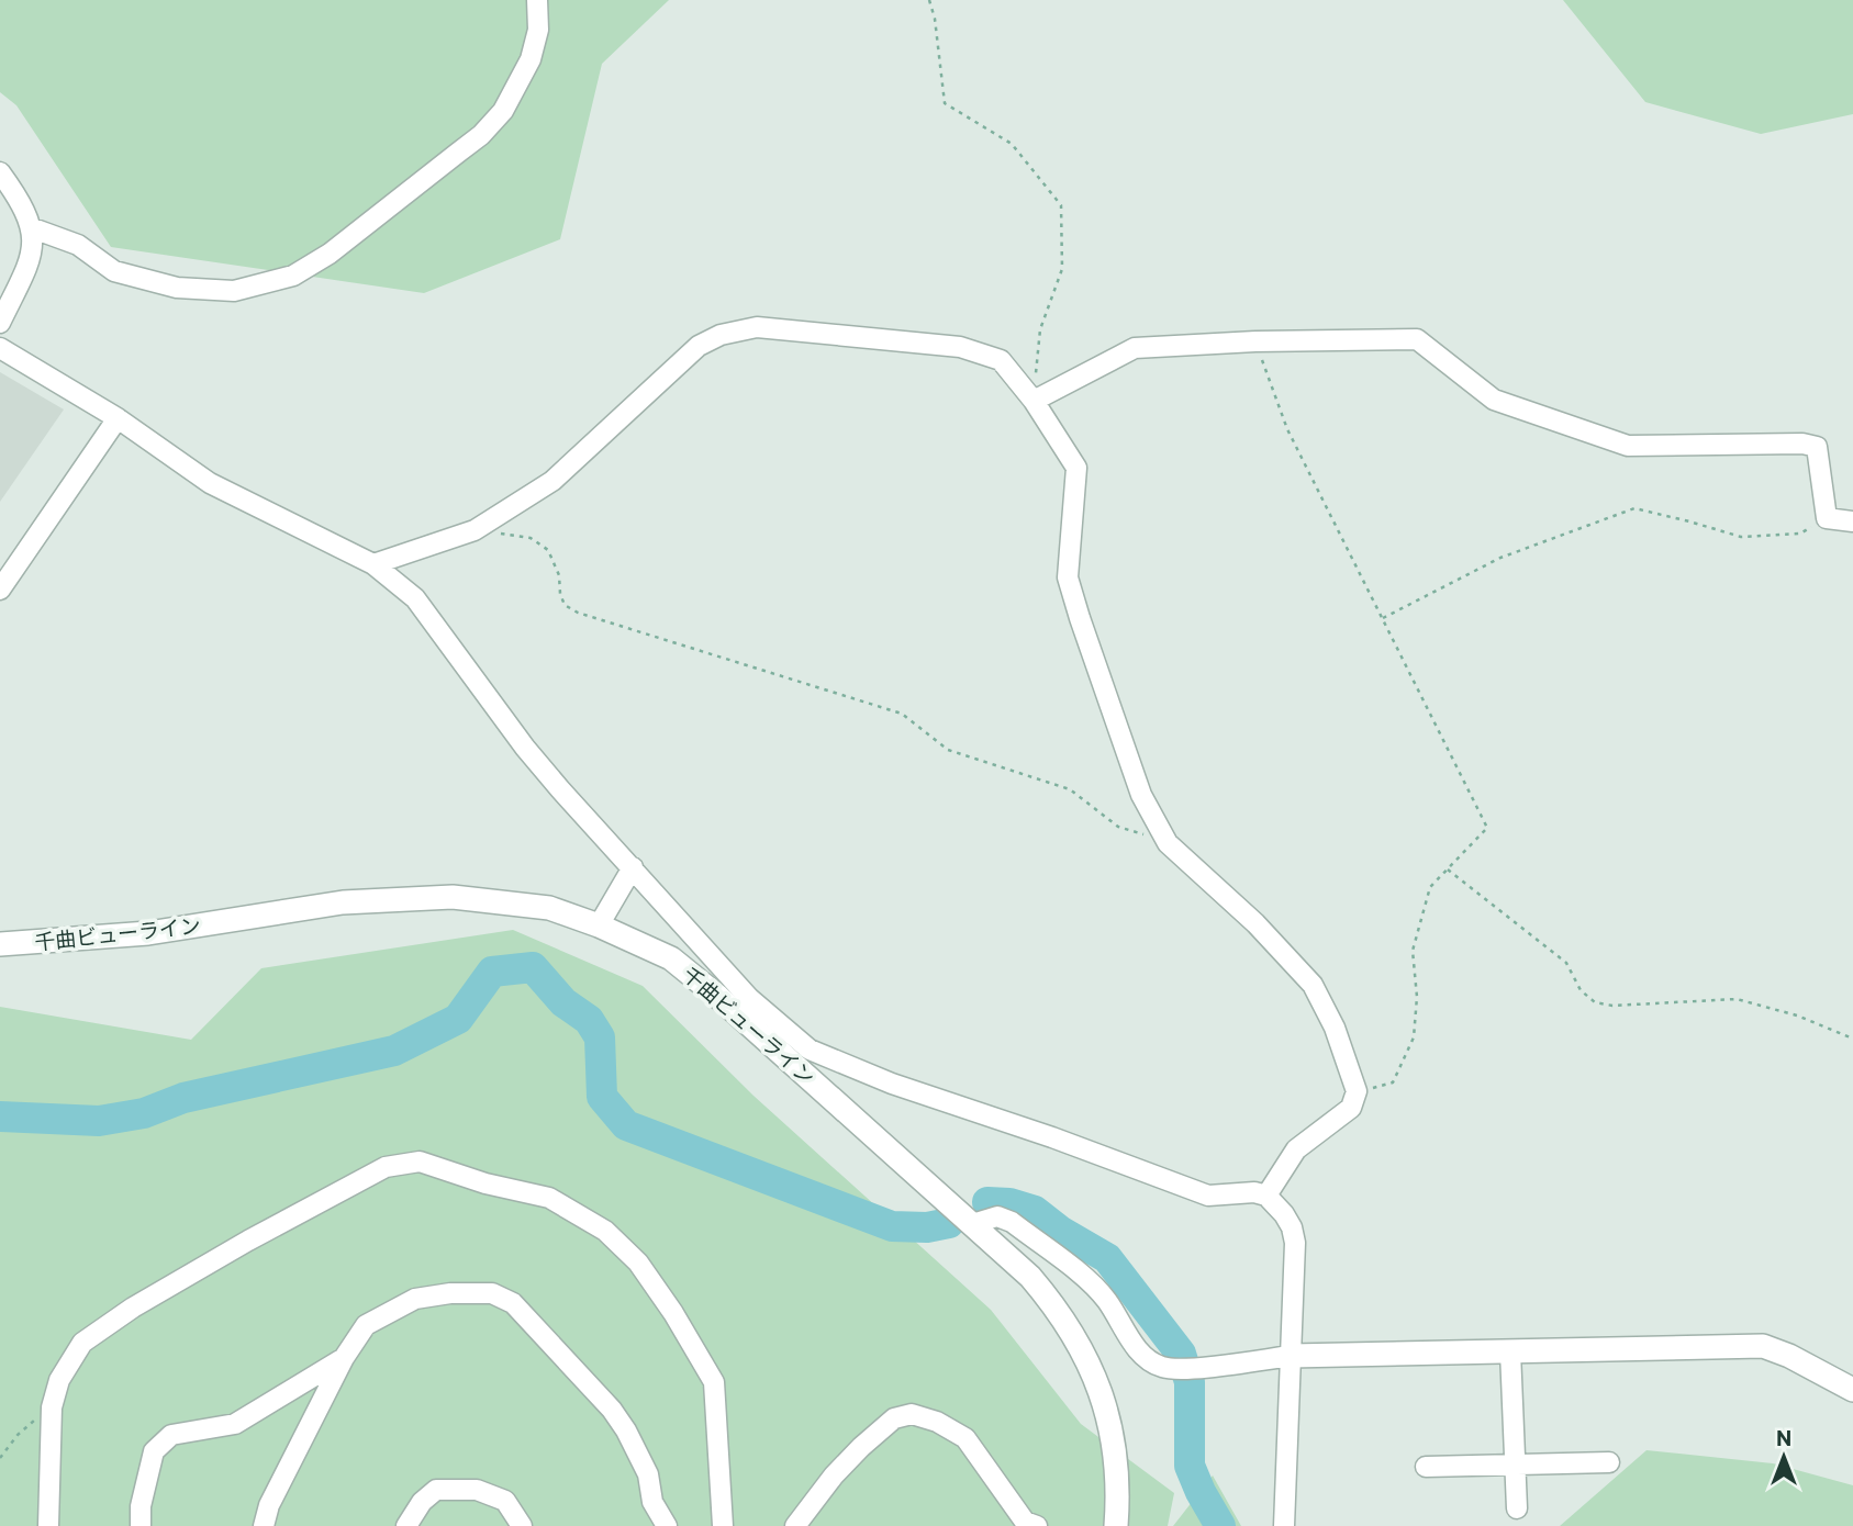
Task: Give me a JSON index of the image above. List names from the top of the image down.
{
  "streets": {
    "street": ["千曲ビューライン"]
  },
  "north": "top"
}
